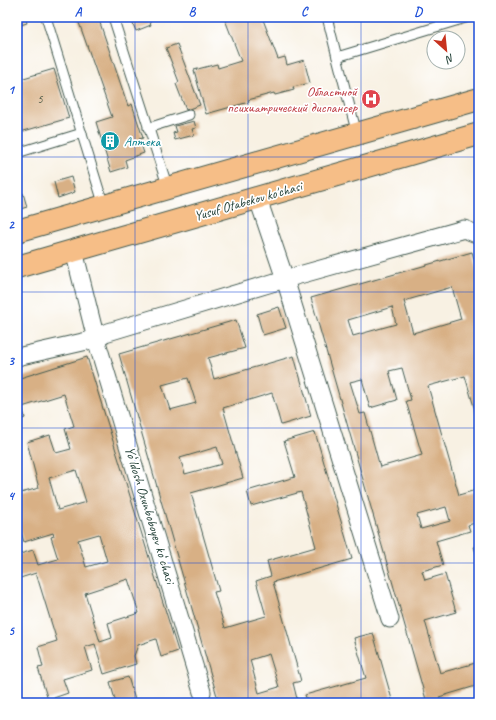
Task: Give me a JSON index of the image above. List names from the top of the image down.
{
  "streets": {
    "main road": ["Yusuf Otabekov ko'chasi"],
    "street": ["Yoʻldosh Oxunboboyev koʻchasi"]
  },
  "crossings": [
    ["Yusuf Otabekov ko'chasi", "Yoʻldosh Oxunboboyev koʻchasi"]
  ],
  "places": {
    "hospital": ["Областной психиатрический диспансер"],
    "building": ["Аптека"]
  },
  "house_numbers": ["5"],
  "north": "bottom right",
  "grid": {
    "columns": [
      "A",
      "B",
      "C",
      "D"
    ],
    "rows": [
      "1",
      "2",
      "3",
      "4",
      "5"
    ]
  }
}
